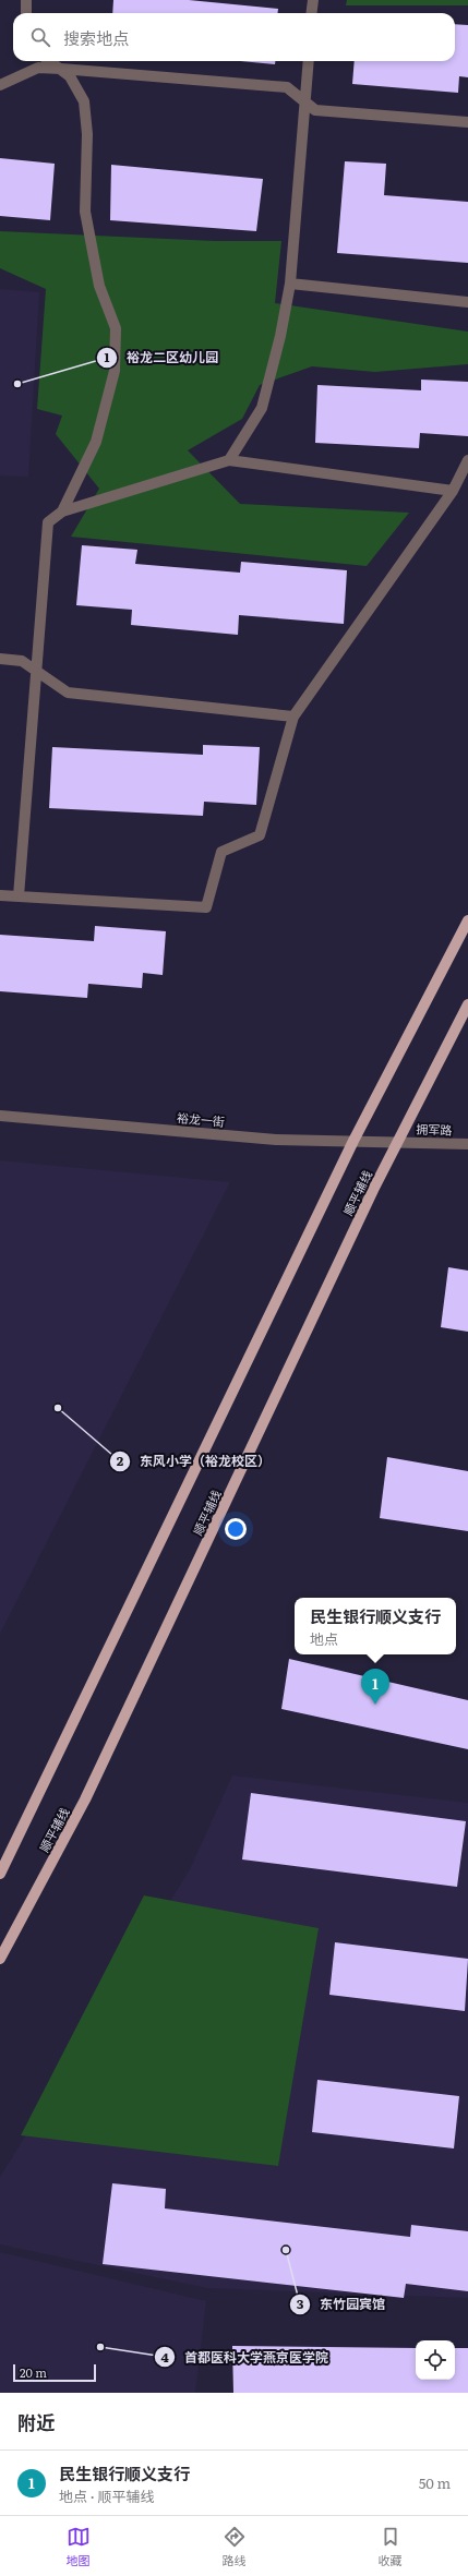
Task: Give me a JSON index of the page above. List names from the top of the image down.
{
  "streets": {
    "main road": ["顺平辅线"],
    "street": ["裕龙一街", "拥军路"]
  },
  "crossings": [
    ["裕龙一街", "拥军路"],
    ["裕龙一街", "顺平辅线"],
    ["拥军路", "顺平辅线"]
  ],
  "places": [
    "裕龙二区幼儿园",
    "东风小学（裕龙校区）",
    "东竹园宾馆",
    "首都医科大学燕京医学院"
  ],
  "scale_bar": "20 m",
  "page": {
    "search": "搜索地点",
    "popup": ["民生银行顺义支行", "地点"],
    "pins": "1",
    "scale": "20 m",
    "heading": "附近",
    "list": [
      {
        "mark": "1",
        "name": "民生银行顺义支行",
        "note": "地点 · 顺平辅线",
        "value": "50 m"
      }
    ],
    "nav": ["地图", "路线", "收藏"]
  }
}
